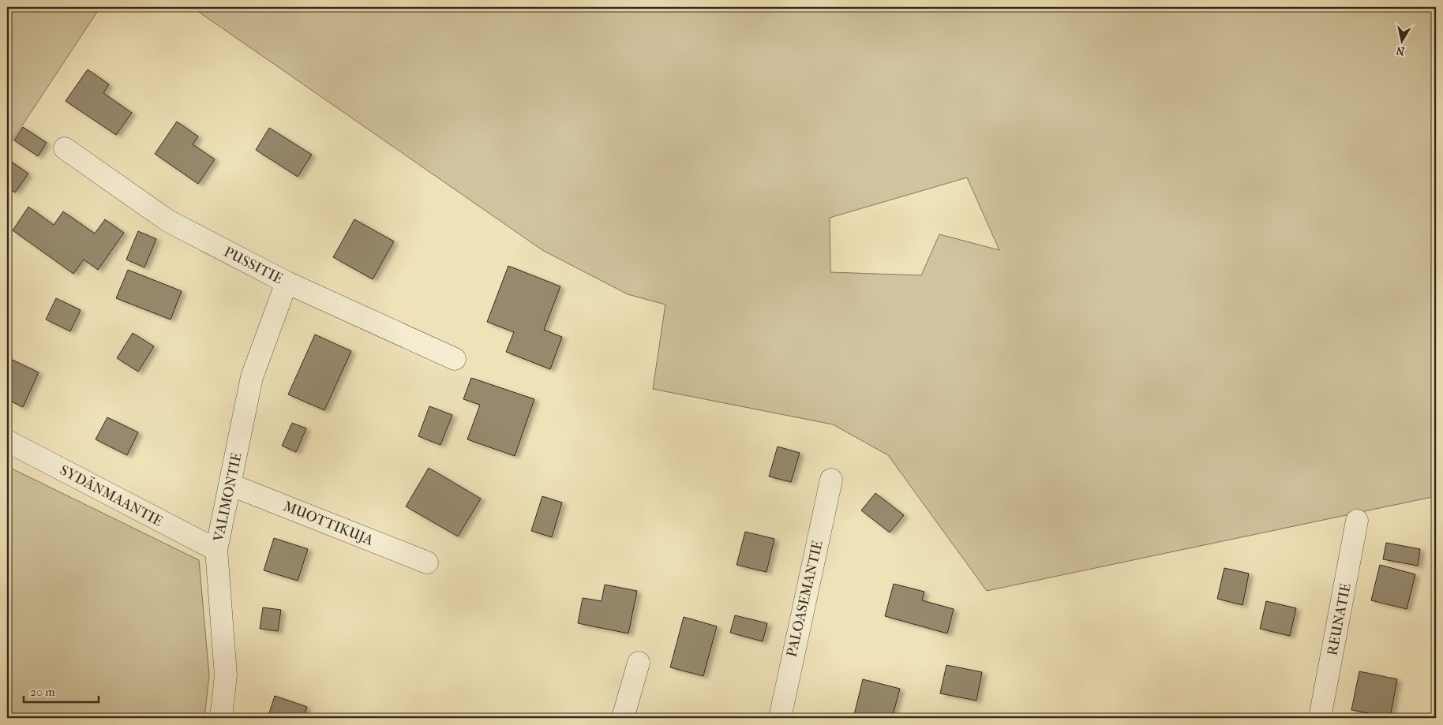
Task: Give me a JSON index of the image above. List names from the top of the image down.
{
  "streets": {
    "street": [
      "PUSSITIE",
      "SYDÄNMAANTIE",
      "VALIMONTIE",
      "MUOTTIKUJA",
      "PALOASEMANTIE",
      "REUNATIE"
    ]
  },
  "crossings": [
    ["PUSSITIE", "VALIMONTIE"],
    ["SYDÄNMAANTIE", "VALIMONTIE"],
    ["VALIMONTIE", "MUOTTIKUJA"]
  ],
  "scale_bar": "20 m",
  "north": "bottom"
}
